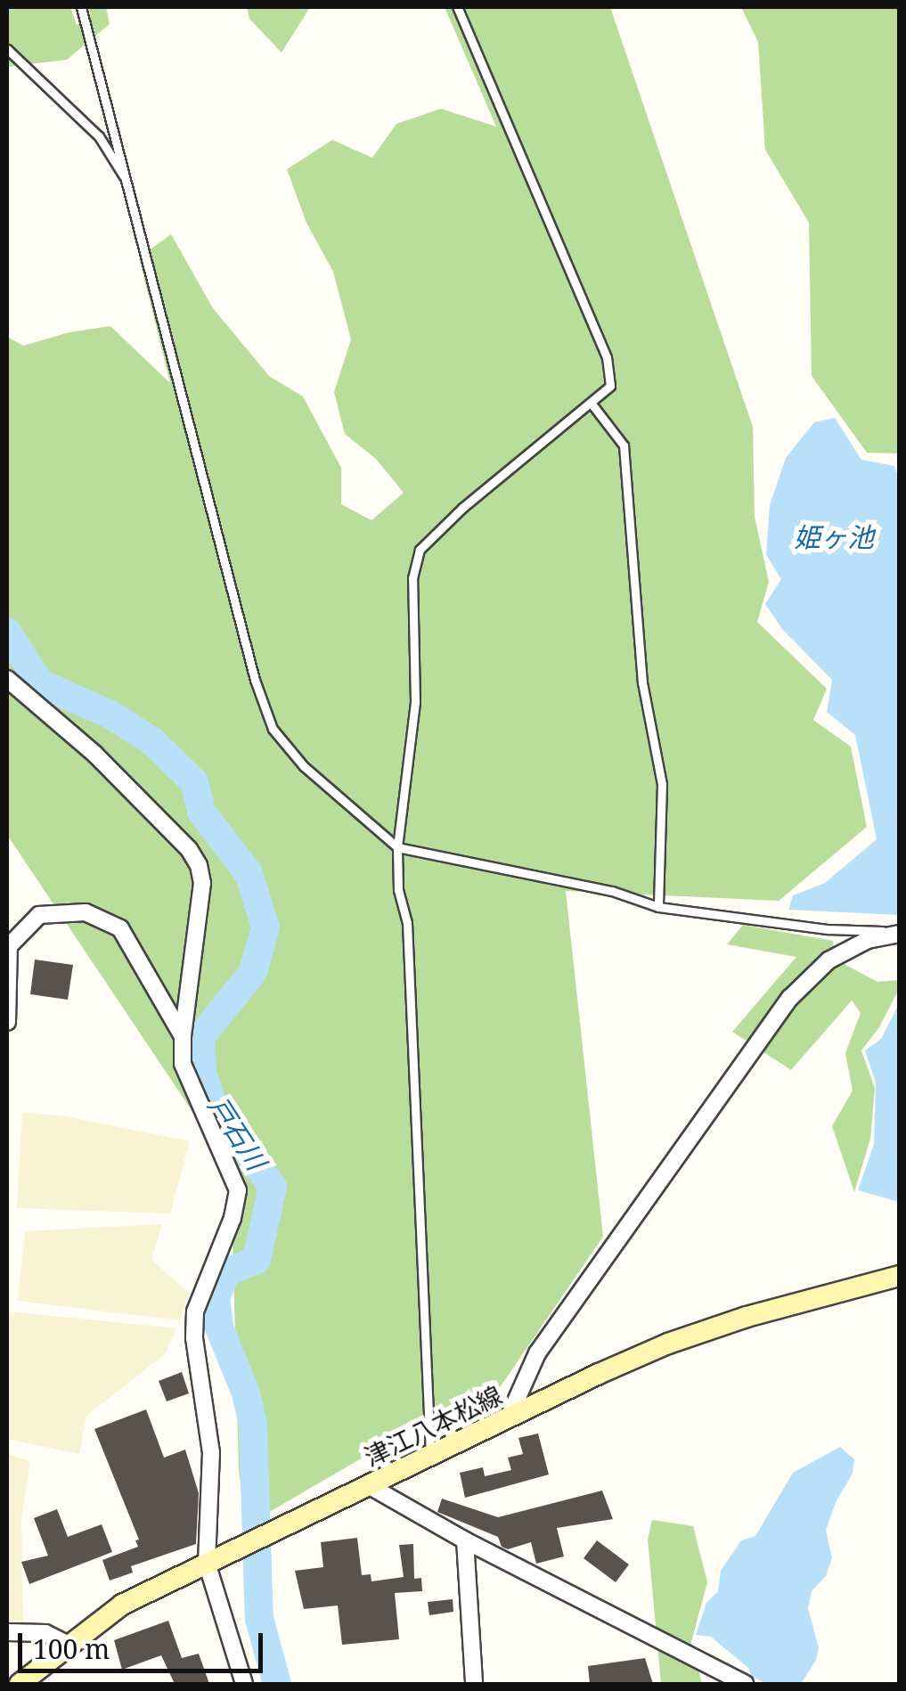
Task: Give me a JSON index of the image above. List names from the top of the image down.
{
  "streets": {
    "main road": ["津江八本松線"]
  },
  "water": ["姫ヶ池", "戸石川"],
  "scale_bar": "100 m"
}
